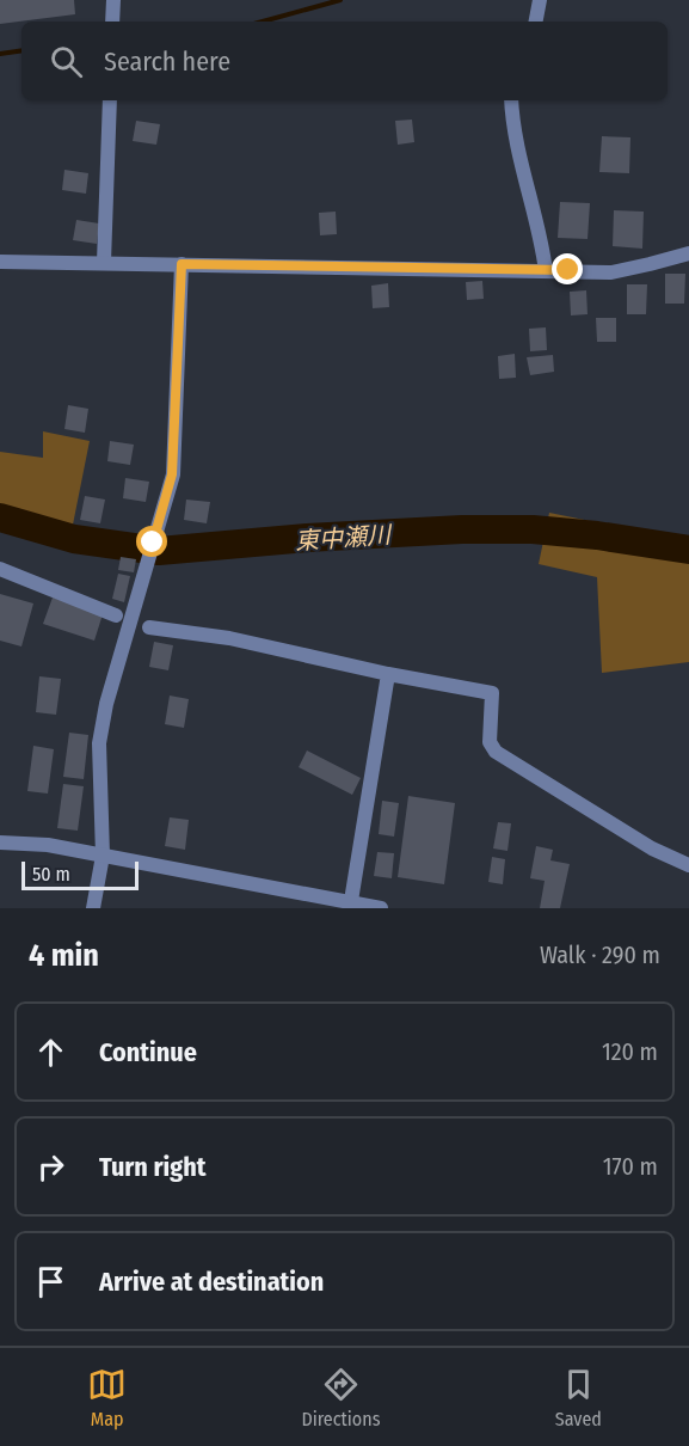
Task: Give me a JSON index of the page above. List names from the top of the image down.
{
  "water": ["東中瀬川"],
  "scale_bar": "50 m",
  "page": {
    "search": "Search here",
    "scale": "50 m",
    "heading": ["4 min", "Walk · 290 m"],
    "list": [
      ["Continue", "120 m"],
      ["Turn right", "170 m"],
      "Arrive at destination"
    ],
    "nav": ["Map", "Directions", "Saved"]
  }
}
